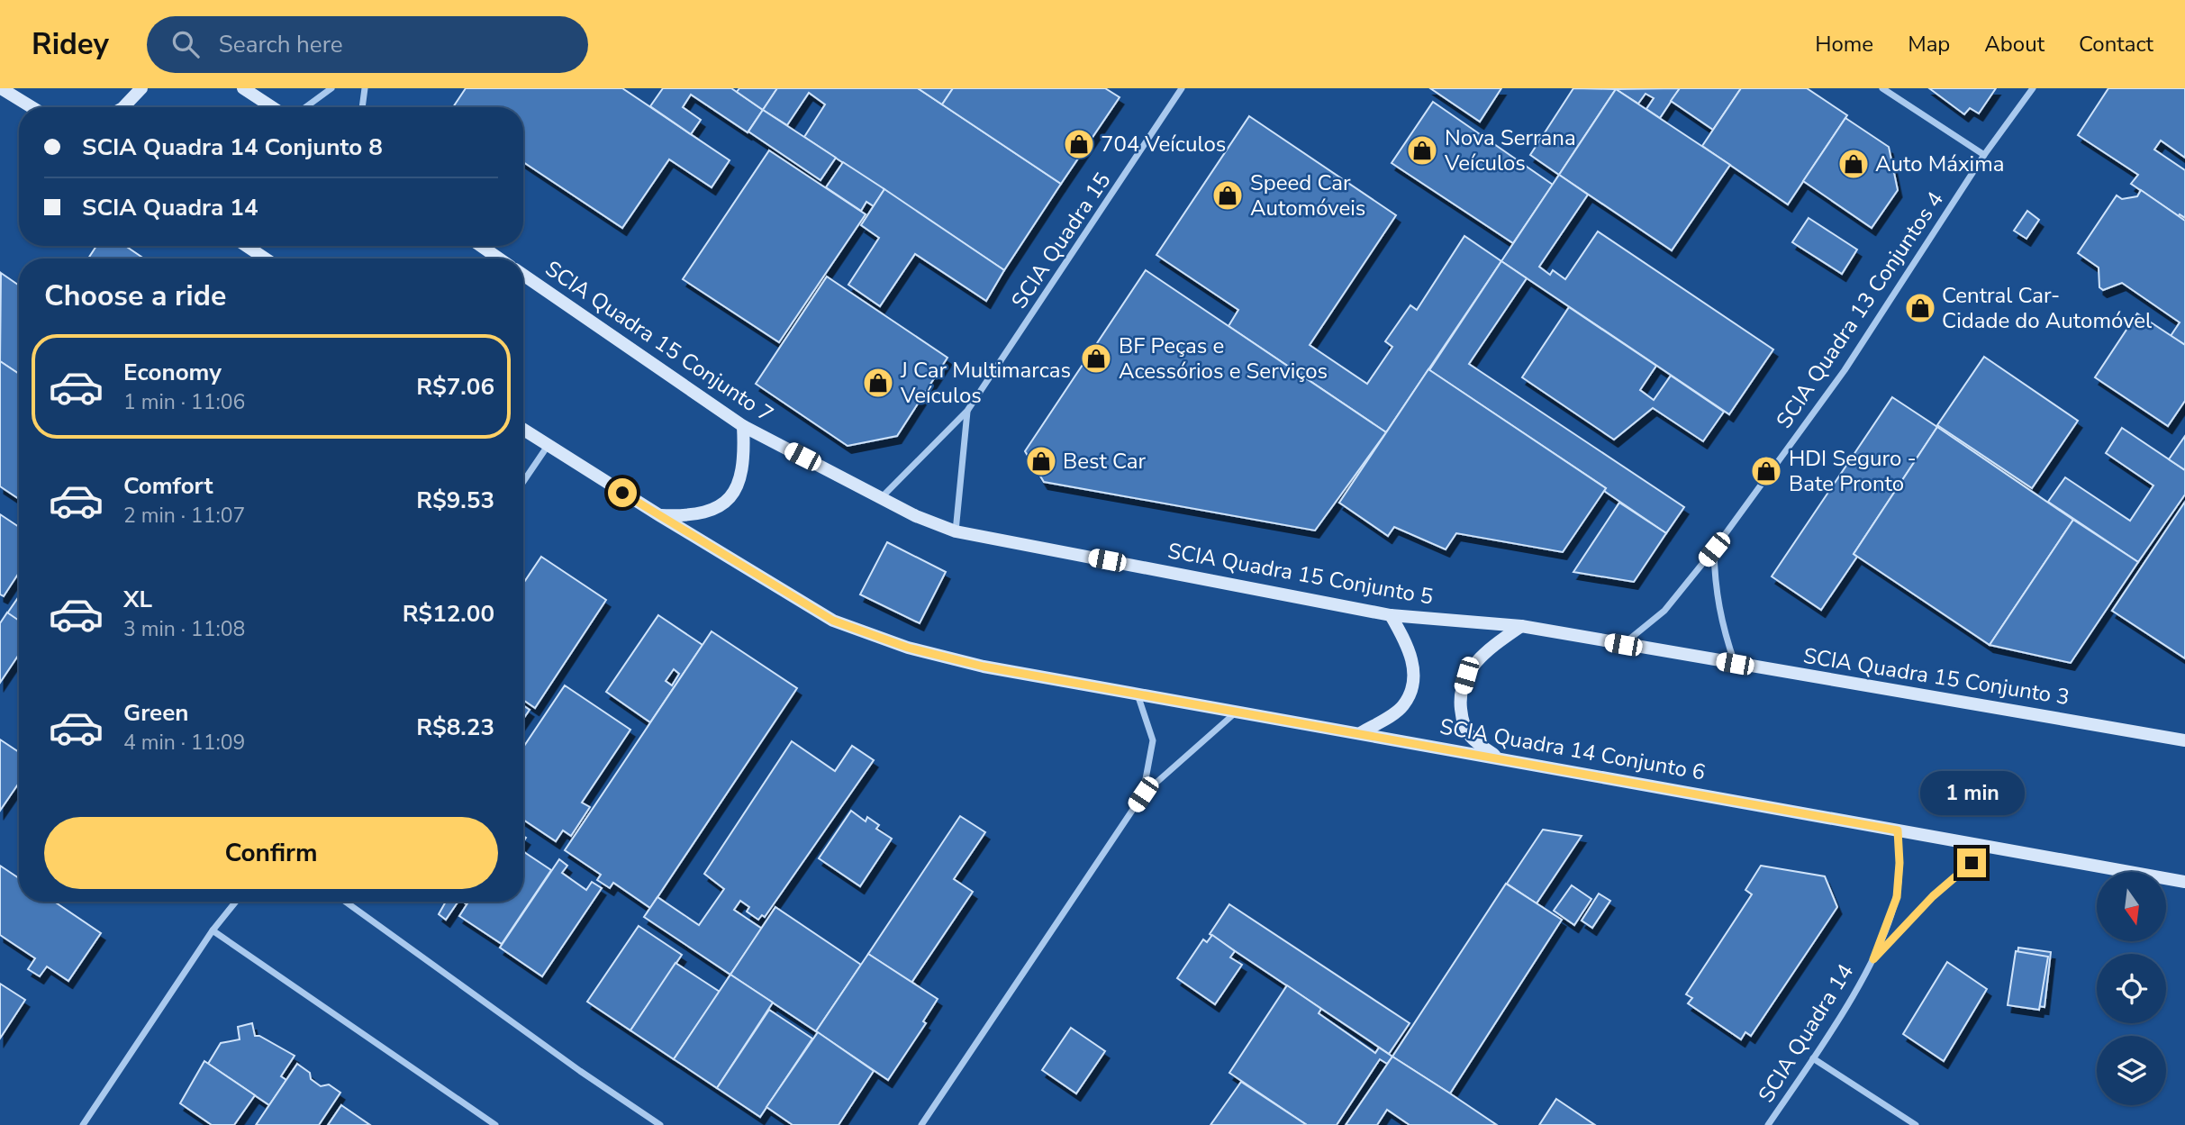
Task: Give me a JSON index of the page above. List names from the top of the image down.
{
  "streets": {
    "main road": [
      "SCIA Quadra 15 Conjunto 7",
      "SCIA Quadra 15 Conjunto 5",
      "SCIA Quadra 15 Conjunto 3",
      "SCIA Quadra 14 Conjunto 6"
    ],
    "street": ["SCIA Quadra 15", "SCIA Quadra 13 Conjuntos 4", "SCIA Quadra 14"]
  },
  "crossings": [
    ["SCIA Quadra 15", "SCIA Quadra 15 Conjunto 7"],
    ["SCIA Quadra 15", "SCIA Quadra 15 Conjunto 5"],
    ["SCIA Quadra 13 Conjuntos 4", "SCIA Quadra 15 Conjunto 5"],
    ["SCIA Quadra 15 Conjunto 7", "SCIA Quadra 15 Conjunto 5"],
    ["SCIA Quadra 15 Conjunto 5", "SCIA Quadra 15 Conjunto 3"],
    ["SCIA Quadra 14 Conjunto 6", "SCIA Quadra 14"]
  ],
  "places": {
    "shop": [
      "704 Veículos",
      "Nova Serrana Veículos",
      "Auto Máxima",
      "Speed Car Automóveis",
      "Central Car- Cidade do Automóvel",
      "BF Peças e Acessórios e Serviços",
      "J Car Multimarcas Veículos",
      "Best Car",
      "HDI Seguro - Bate Pronto"
    ]
  },
  "north": "bottom",
  "page": {
    "header": "Ridey",
    "search": "Search here",
    "nav": [
      "Home",
      "Map",
      "About",
      "Contact"
    ],
    "banner": ["SCIA Quadra 14 Conjunto 8", "SCIA Quadra 14"],
    "heading": "Choose a ride",
    "list": [
      {
        "name": "Economy",
        "note": "1 min · 11:06",
        "value": "R$7.06"
      },
      {
        "name": "Comfort",
        "note": "2 min · 11:07",
        "value": "R$9.53"
      },
      {
        "name": "XL",
        "note": "3 min · 11:08",
        "value": "R$12.00"
      },
      {
        "name": "Green",
        "note": "4 min · 11:09",
        "value": "R$8.23"
      }
    ],
    "bubble": "1 min",
    "buttons": "Confirm"
  }
}
